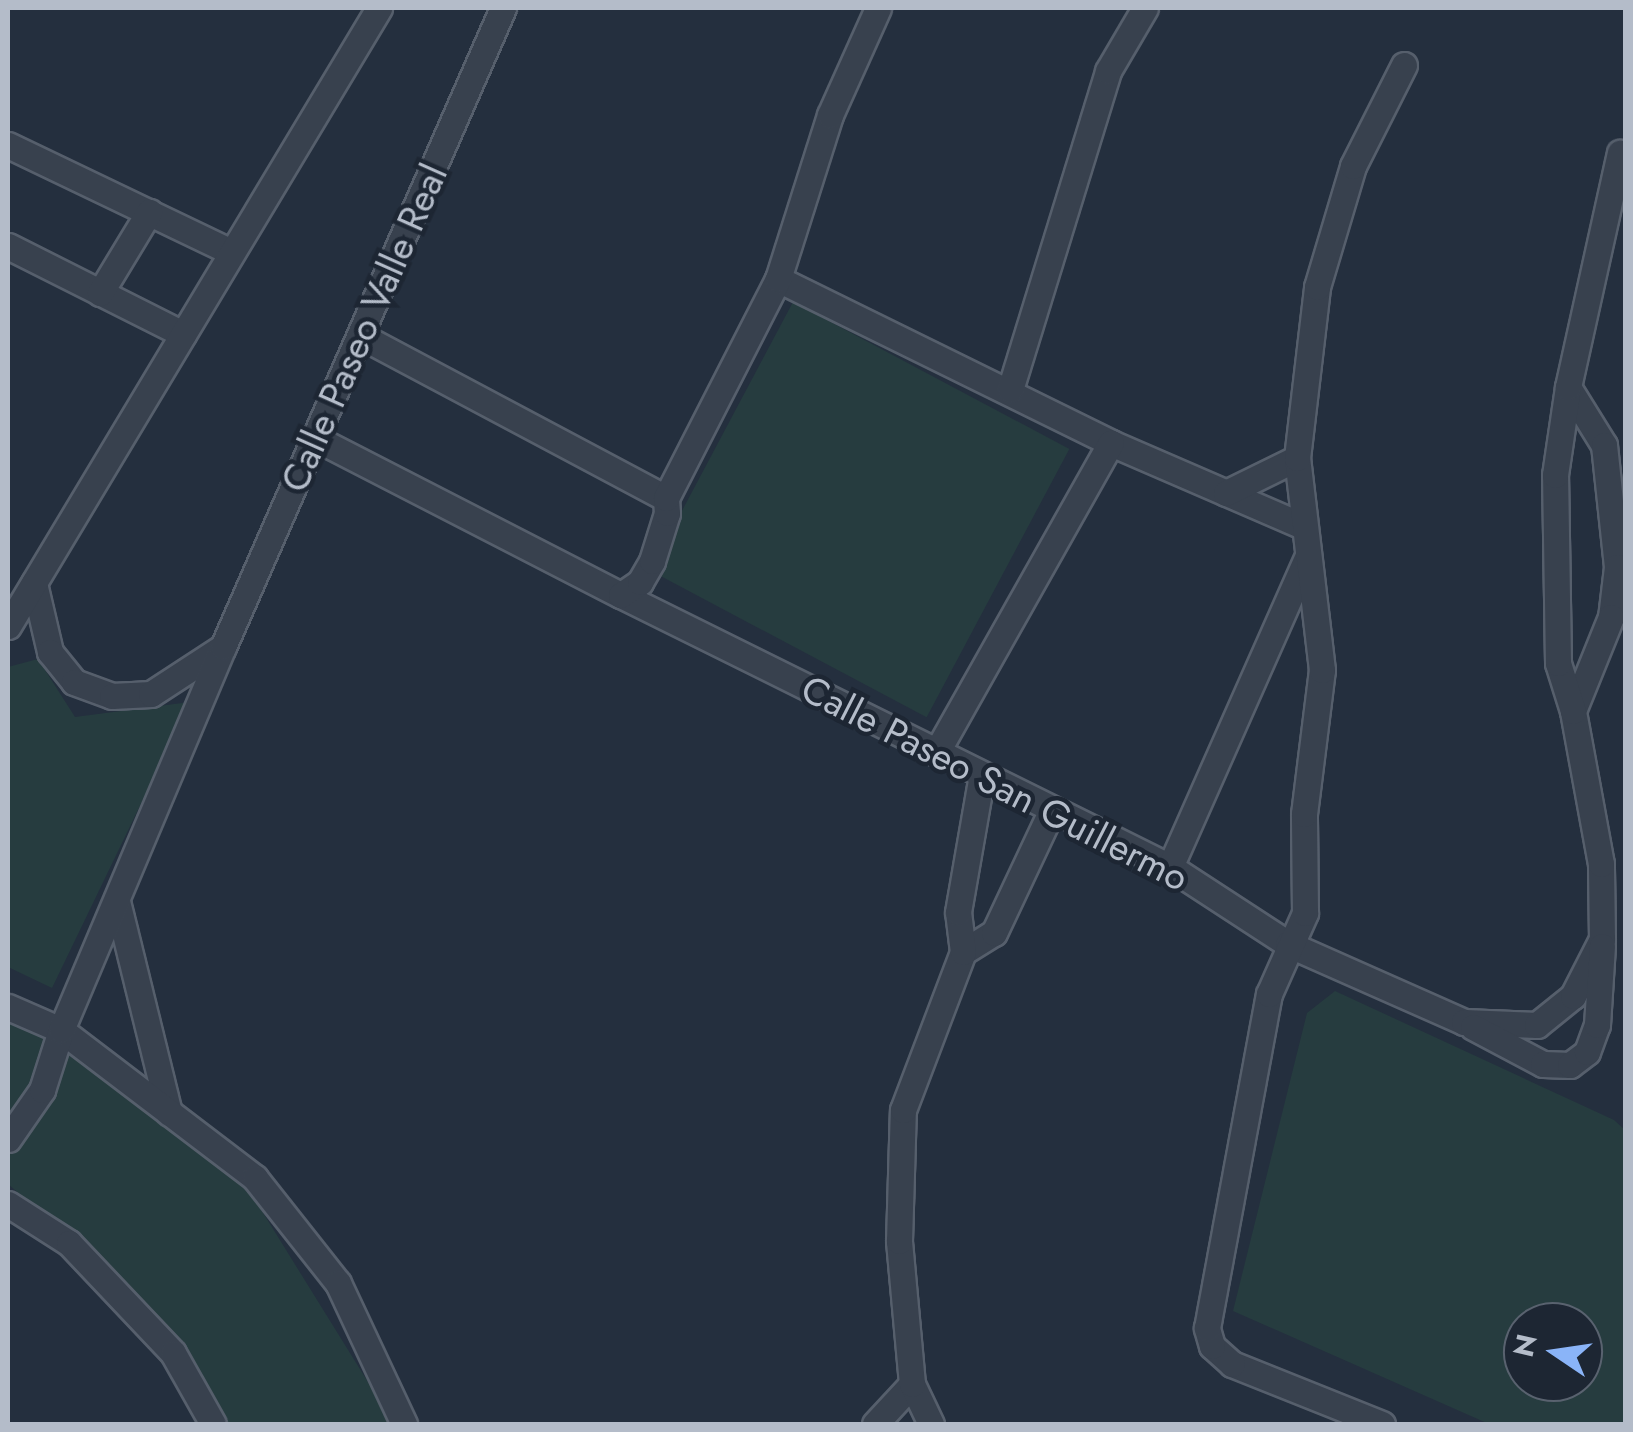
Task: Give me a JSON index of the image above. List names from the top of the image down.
{
  "streets": {
    "street": ["Calle Paseo Valle Real", "Calle Paseo San Guillermo"]
  },
  "crossings": [
    ["Calle Paseo Valle Real", "Calle Paseo San Guillermo"]
  ],
  "north": "left"
}
